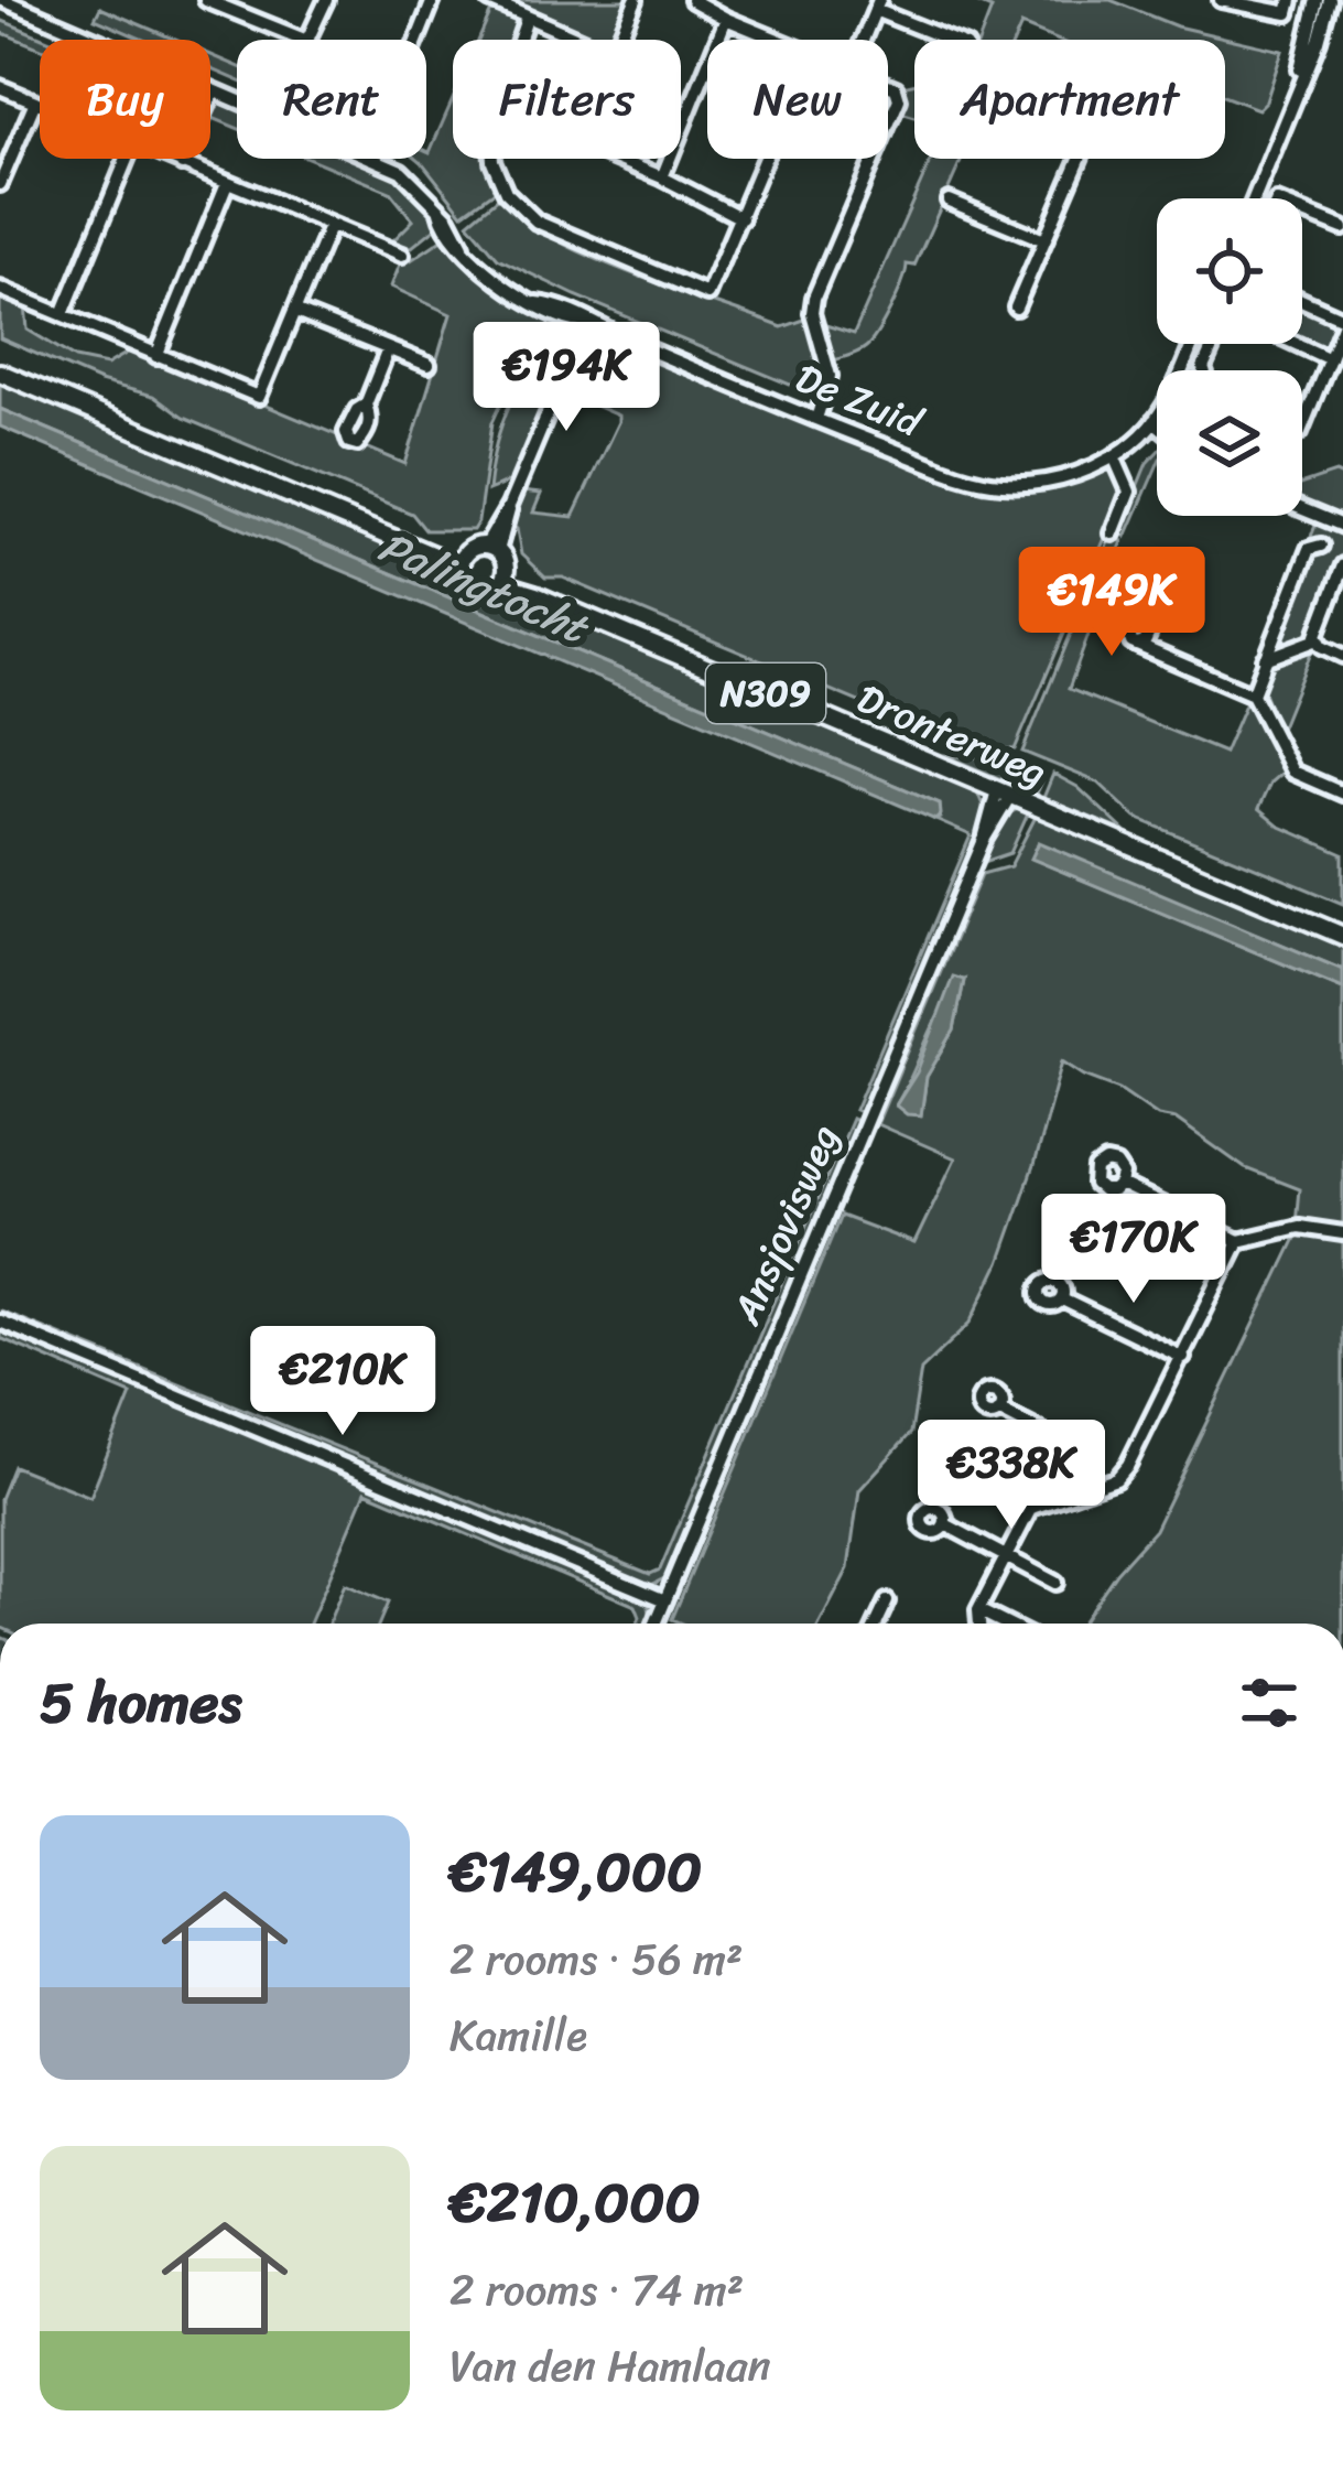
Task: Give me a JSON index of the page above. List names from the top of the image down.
{
  "streets": {
    "main road": ["N309", "Dronterweg"],
    "street": ["De Zuid", "Ansjovisweg"]
  },
  "crossings": [
    ["N309", "Dronterweg"],
    ["Dronterweg", "Ansjovisweg"]
  ],
  "water": ["Palingtocht"],
  "page": {
    "chip": [
      "Buy",
      "Rent",
      "Filters",
      "New",
      "Apartment"
    ],
    "price": [
      "€194K",
      "€149K",
      "€170K",
      "€210K",
      "€338K"
    ],
    "heading": "5 homes",
    "list": [
      {
        "name": "€149,000",
        "note": "2 rooms · 56 m² · Kamille"
      },
      {
        "name": "€210,000",
        "note": "2 rooms · 74 m² · Van den Hamlaan"
      }
    ]
  }
}
